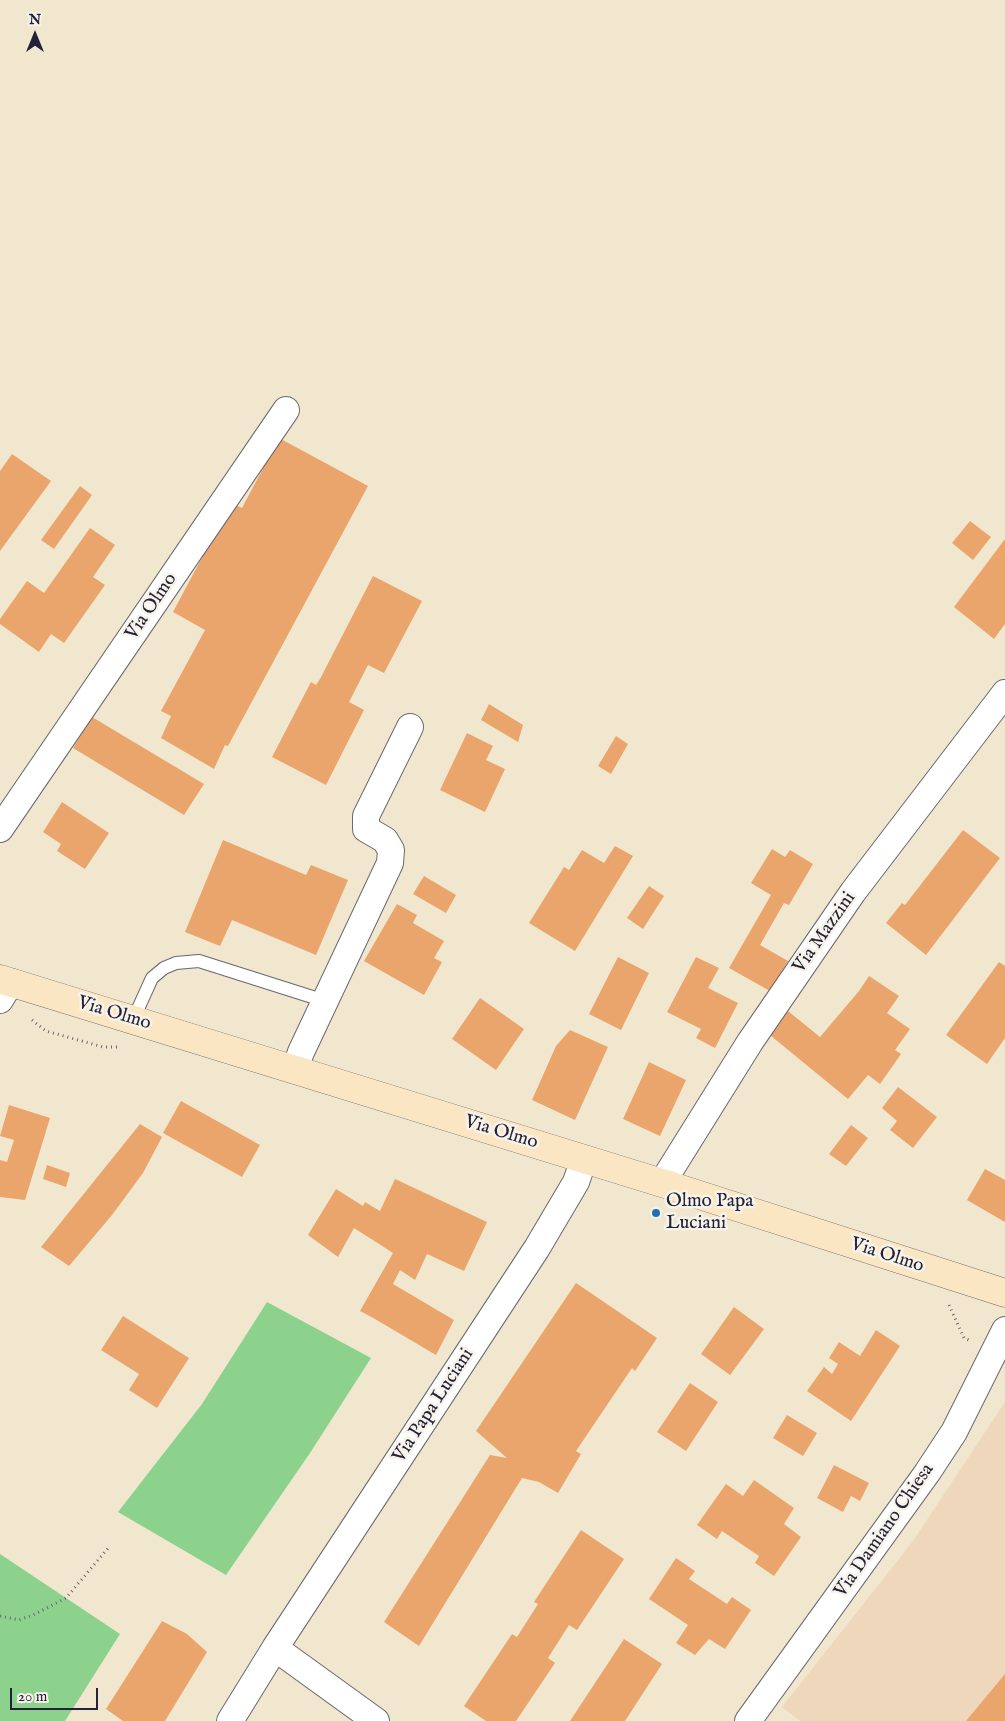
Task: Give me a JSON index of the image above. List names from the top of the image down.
{
  "streets": {
    "street": [
      "Via Olmo",
      "Via Mazzini",
      "Via Papa Luciani",
      "Via Damiano Chiesa"
    ]
  },
  "crossings": [
    ["Via Olmo", "Via Mazzini"],
    ["Via Olmo", "Via Papa Luciani"]
  ],
  "places": ["Olmo Papa Luciani"],
  "scale_bar": "20 m",
  "north": "top"
}
